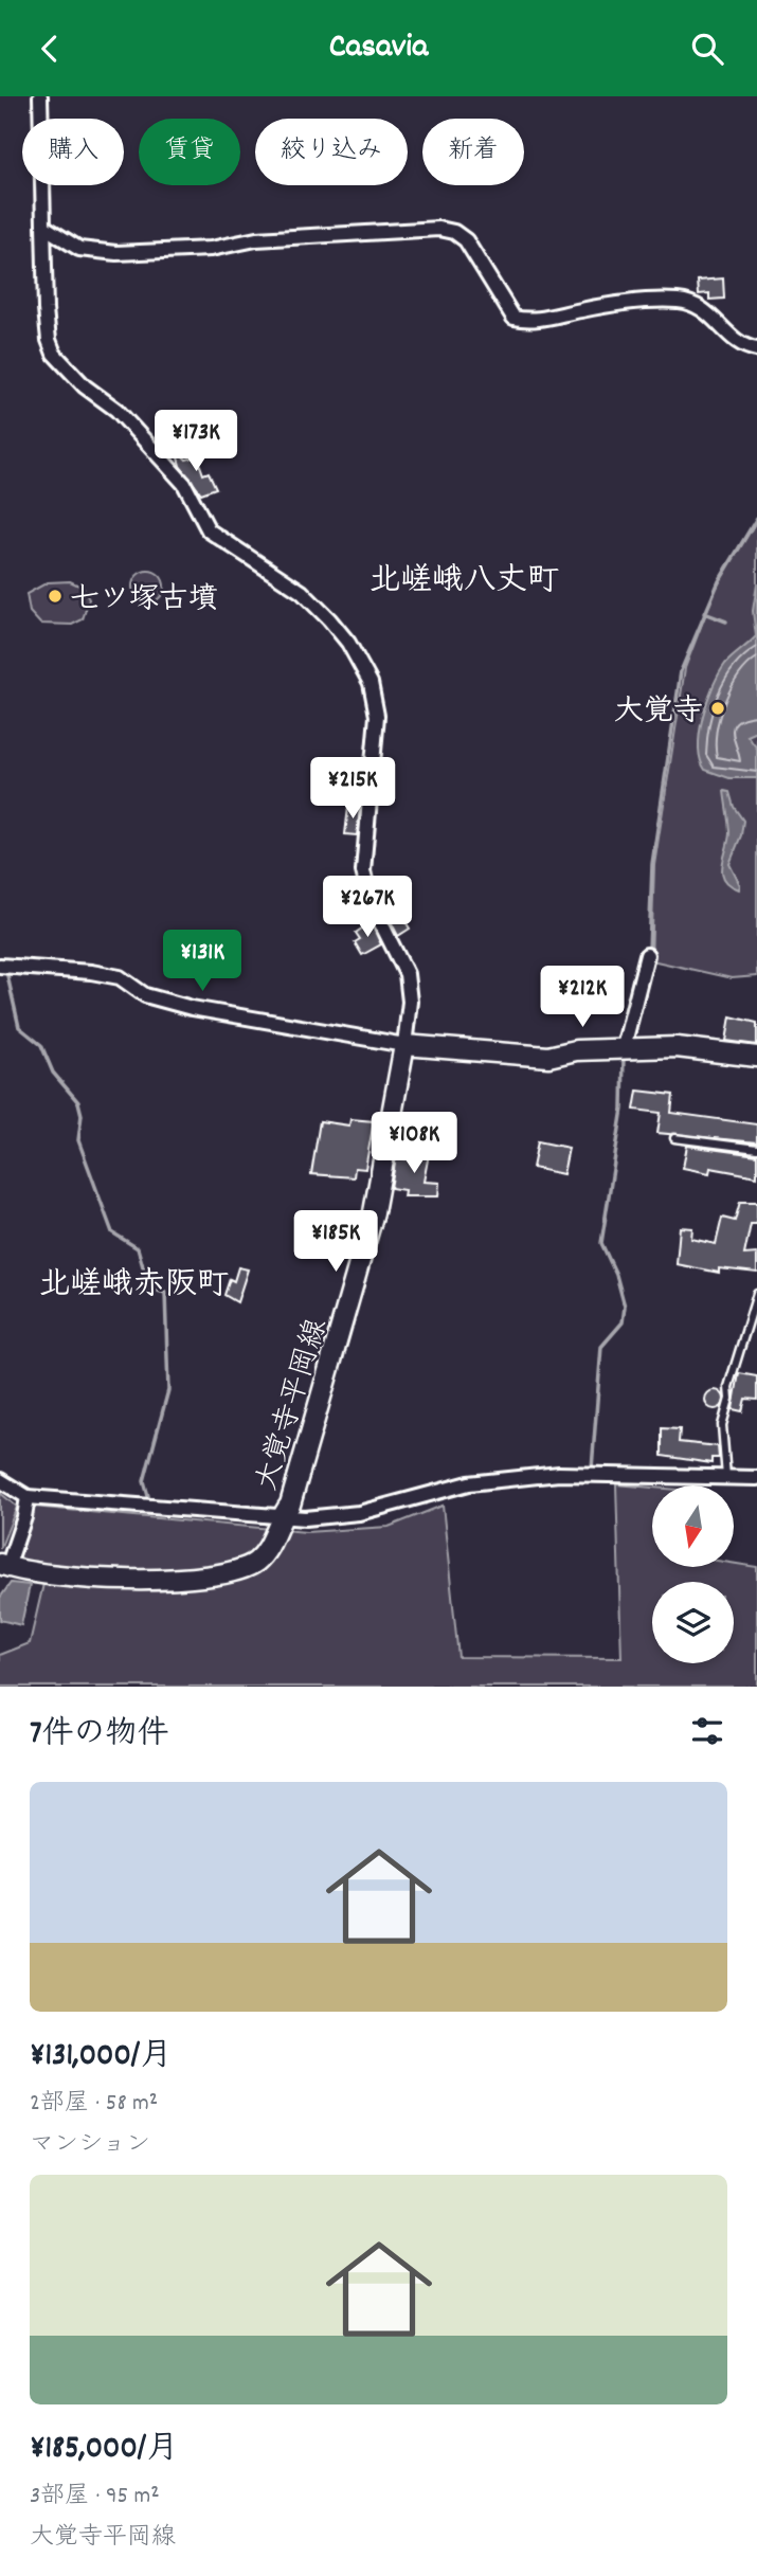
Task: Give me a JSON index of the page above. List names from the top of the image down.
{
  "streets": {
    "main road": ["大覚寺平岡線"]
  },
  "districts": ["北嵯峨八丈町", "北嵯峨赤阪町"],
  "places": ["七ツ塚古墳", "大覚寺"],
  "north": "bottom",
  "page": {
    "header": "Casavia",
    "chip": [
      "購入",
      "賃貸",
      "絞り込み",
      "新着"
    ],
    "price": [
      "¥173K",
      "¥215K",
      "¥267K",
      "¥131K",
      "¥212K",
      "¥108K",
      "¥185K"
    ],
    "heading": "7件の物件",
    "list": [
      {
        "name": "¥131,000/月",
        "note": "2部屋 · 58 m² · マンション"
      },
      {
        "name": "¥185,000/月",
        "note": "3部屋 · 95 m² · 大覚寺平岡線"
      }
    ]
  }
}
